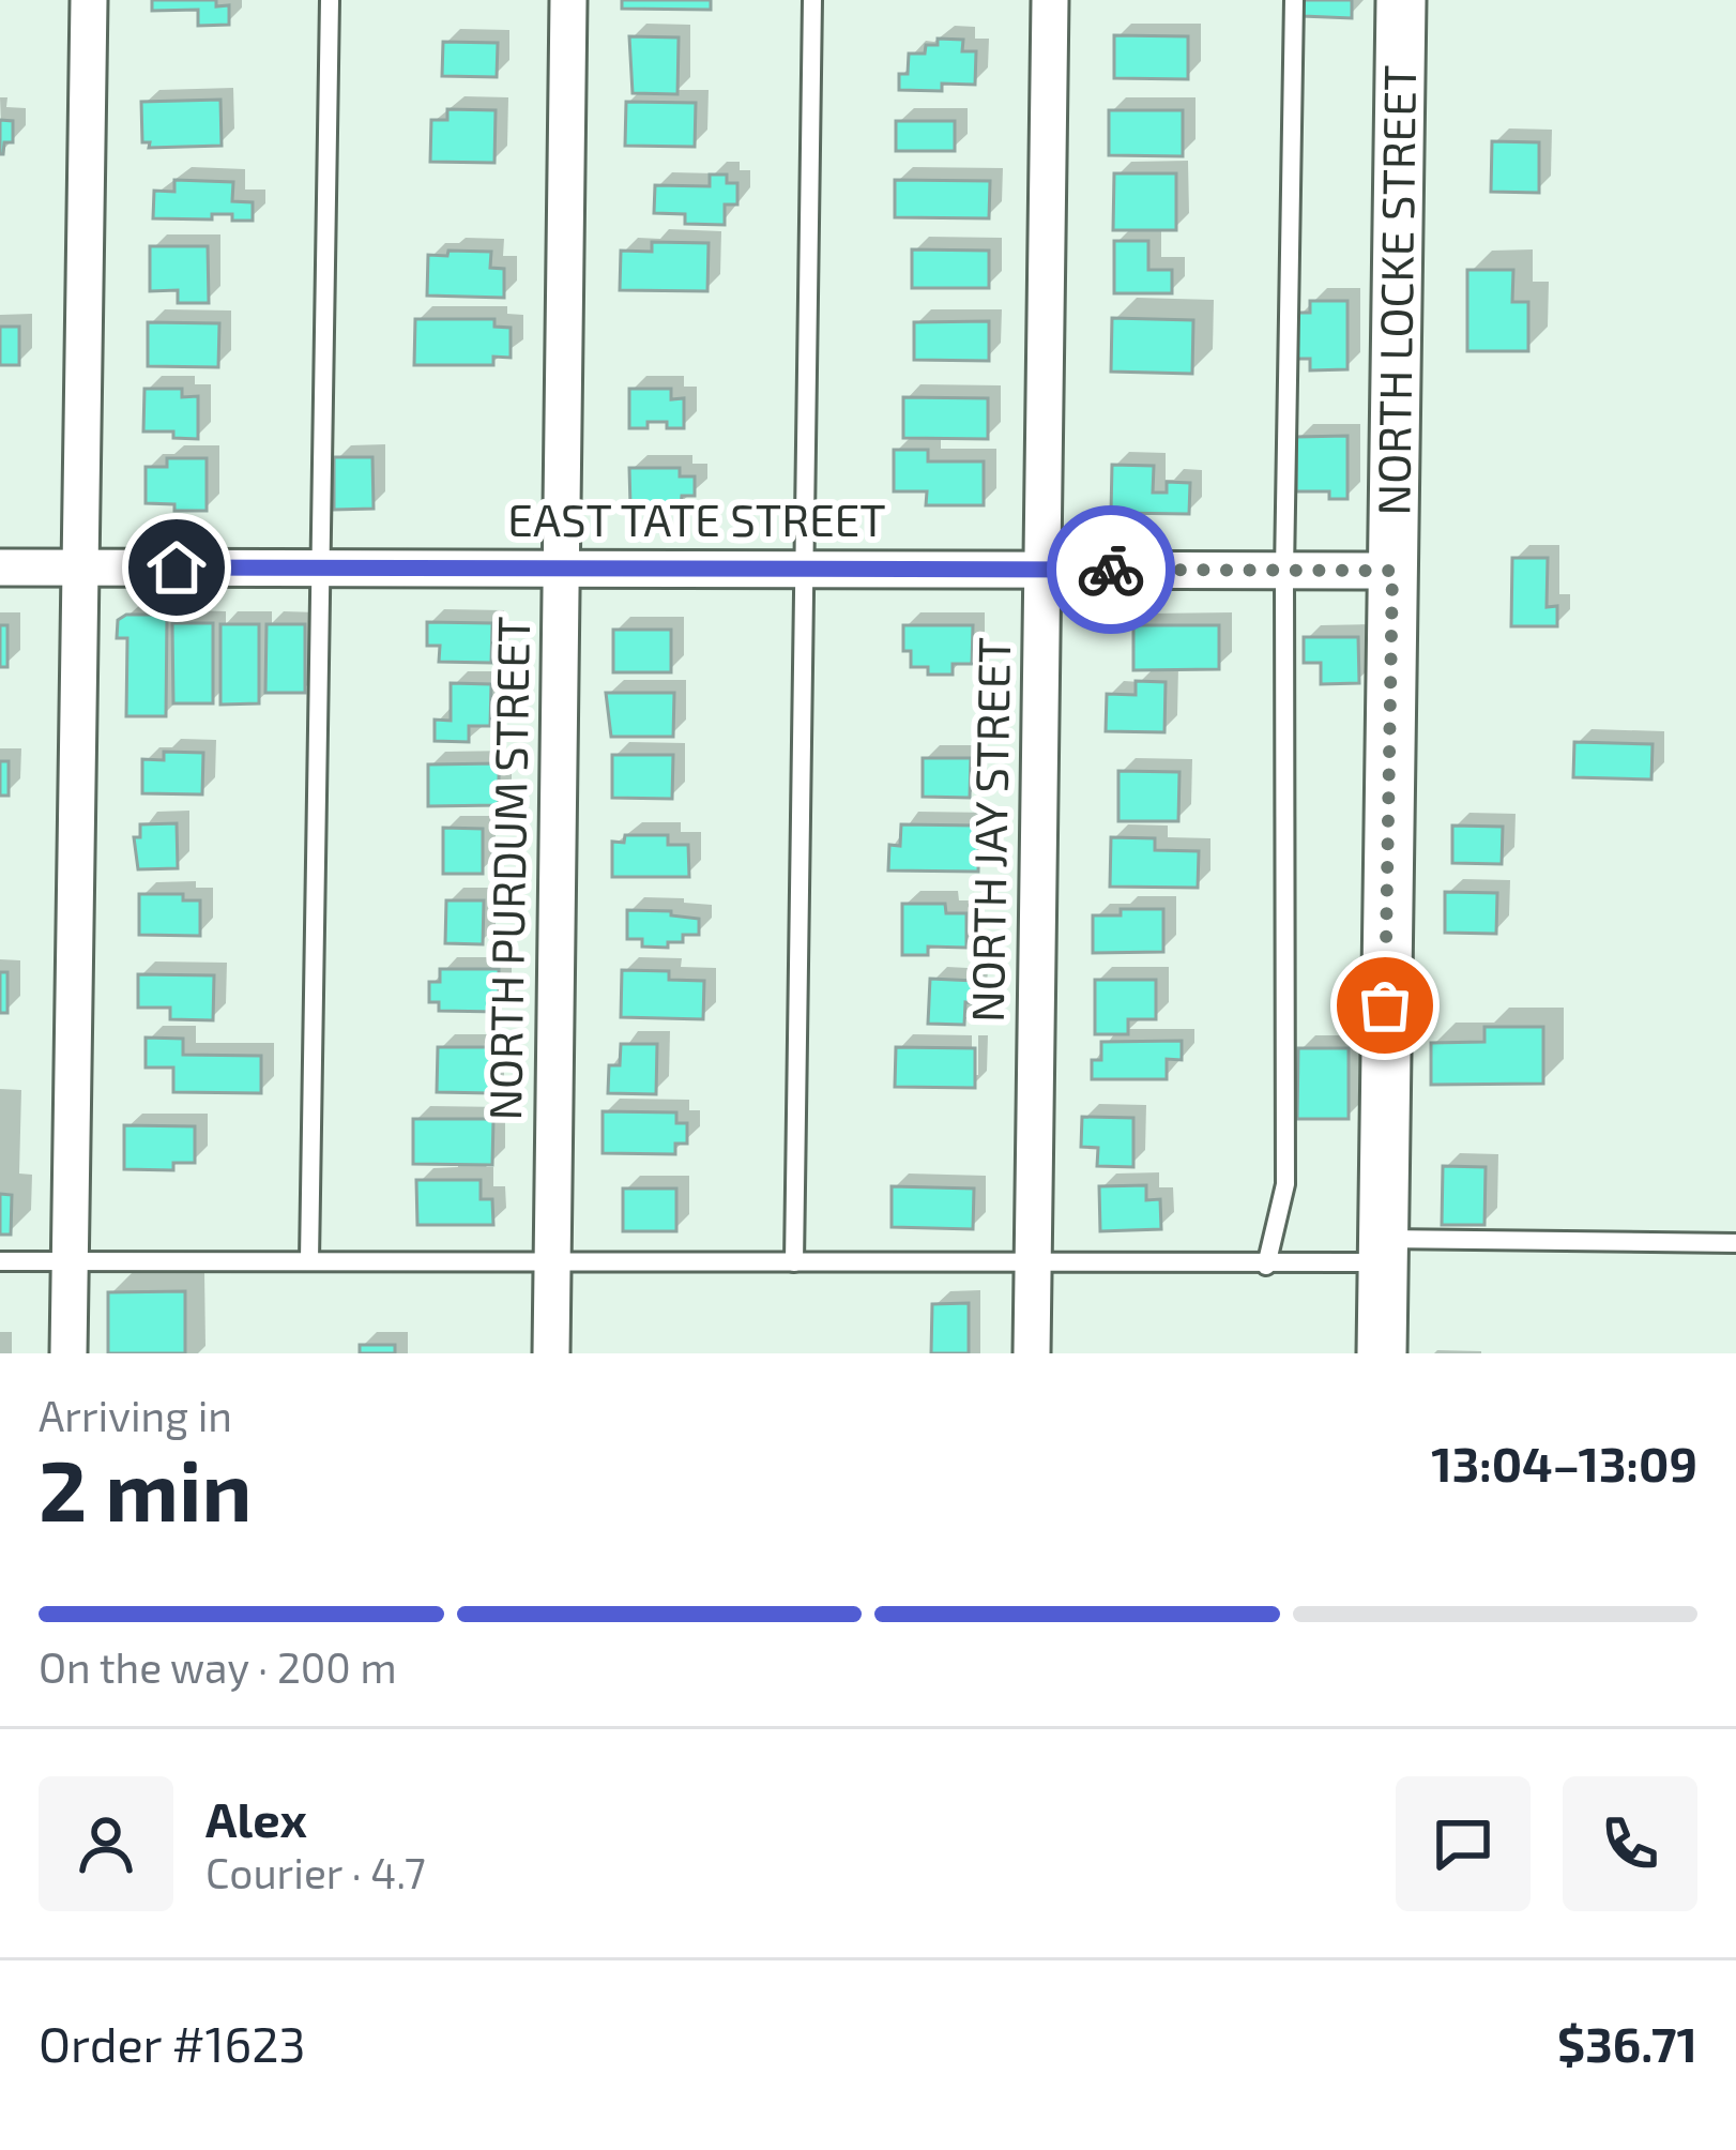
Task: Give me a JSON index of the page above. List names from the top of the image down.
{
  "streets": {
    "street": [
      "NORTH LOCKE STREET",
      "EAST TATE STREET",
      "NORTH JAY STREET",
      "NORTH PURDUM STREET"
    ]
  },
  "crossings": [
    ["NORTH LOCKE STREET", "EAST TATE STREET"],
    ["EAST TATE STREET", "NORTH JAY STREET"],
    ["EAST TATE STREET", "NORTH PURDUM STREET"]
  ],
  "page": {
    "heading": ["2 min", "Arriving in", "13:04–13:09"],
    "panel": [
      "Alex",
      "Courier · 4.7",
      "Order #1623",
      "$36.71"
    ],
    "bar": "On the way · 200 m"
  }
}
